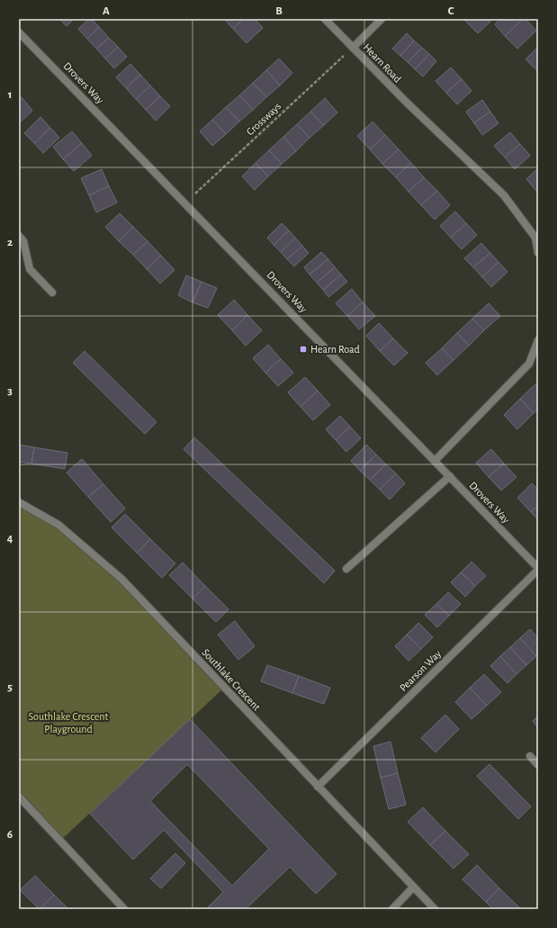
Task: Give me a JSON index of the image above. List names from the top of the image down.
{
  "streets": {
    "street": [
      "Hearn Road",
      "Drovers Way",
      "Pearson Way",
      "Southlake Crescent"
    ],
    "path": ["Crossways"]
  },
  "crossings": [
    ["Hearn Road", "Crossways"],
    ["Drovers Way", "Crossways"],
    ["Drovers Way", "Pearson Way"],
    ["Pearson Way", "Southlake Crescent"]
  ],
  "parks": ["Southlake Crescent Playground"],
  "places": {
    "transit": ["Hearn Road"]
  },
  "grid": {
    "columns": ["A", "B", "C"],
    "rows": [
      "1",
      "2",
      "3",
      "4",
      "5",
      "6"
    ]
  }
}
